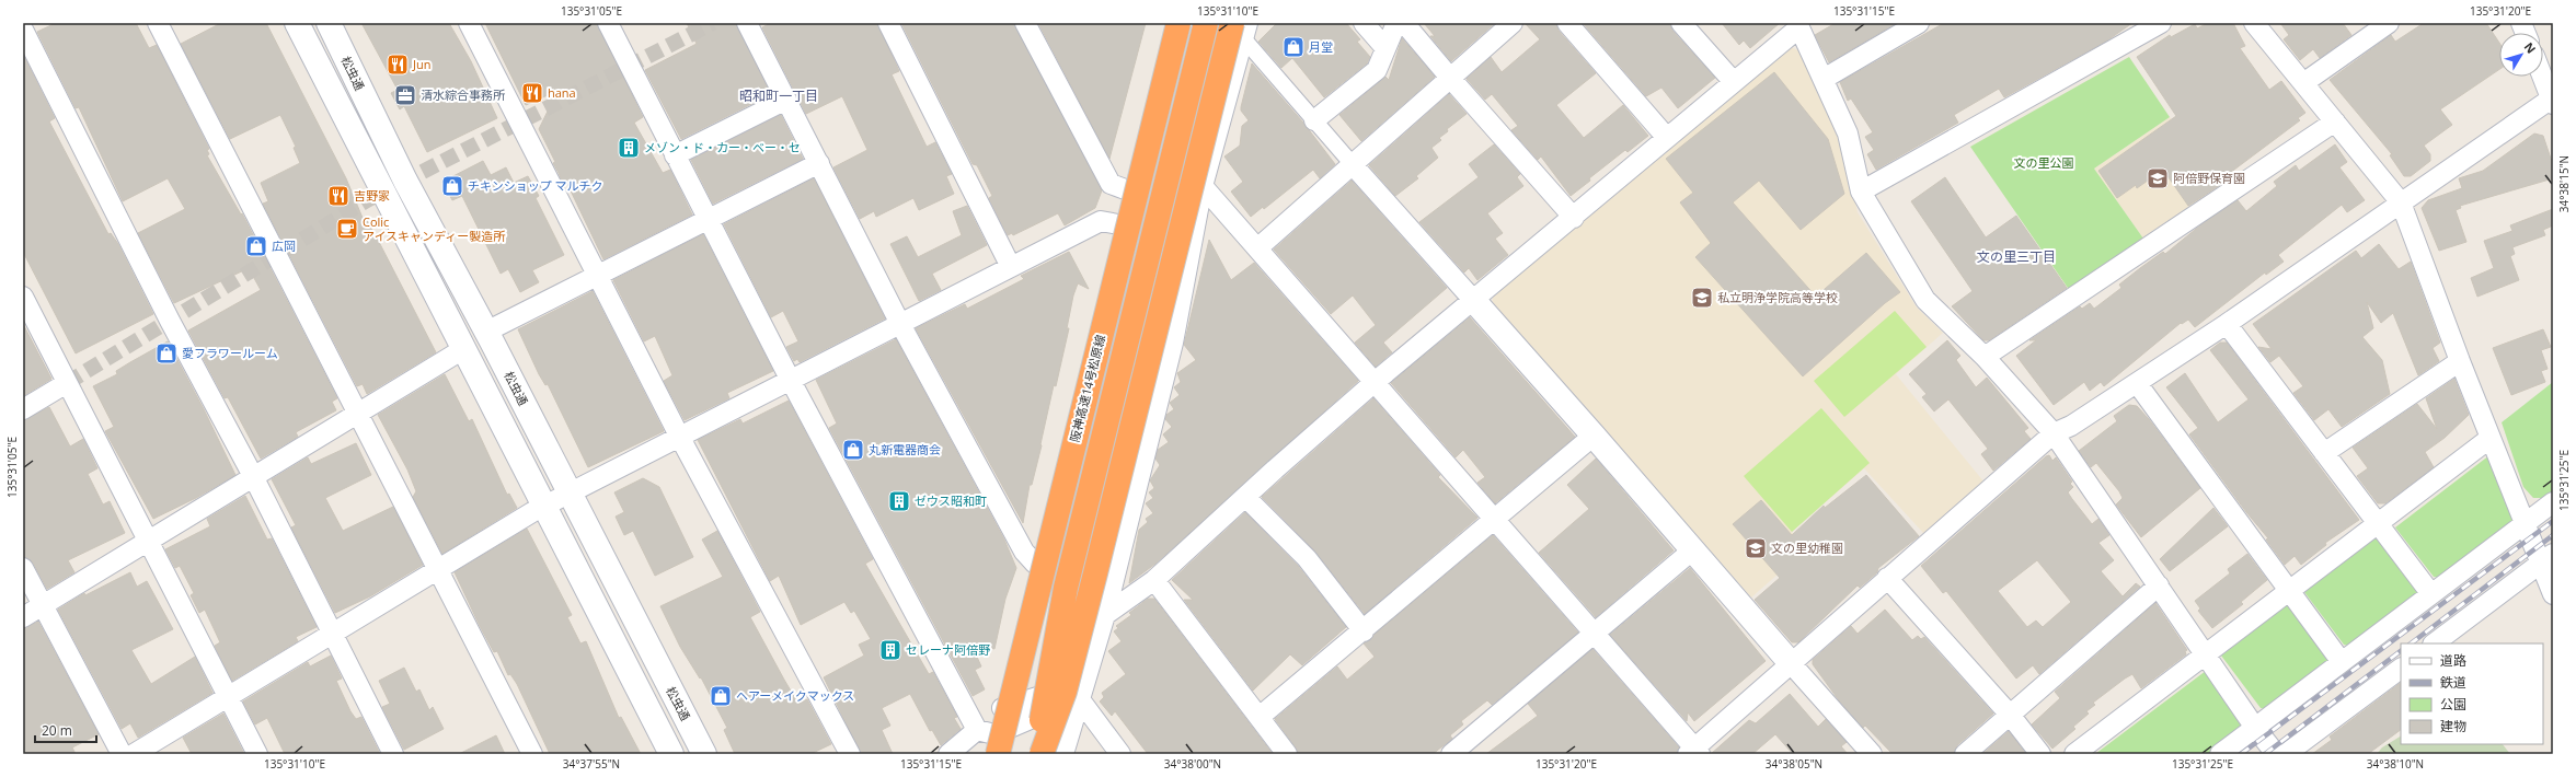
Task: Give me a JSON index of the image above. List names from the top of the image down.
{
  "streets": {
    "highway": ["阪神高速14号松原線"],
    "street": ["松虫通"]
  },
  "districts": ["昭和町一丁目", "文の里三丁目"],
  "parks": ["文の里公園"],
  "places": {
    "shop": [
      "月堂",
      "チキンショップ マルチク",
      "広岡",
      "愛フラワールーム",
      "丸新電器商会",
      "ヘアーメイクマックス"
    ],
    "restaurant": ["Jun", "hana", "吉野家"],
    "office": ["清水綜合事務所"],
    "building": ["メゾン・ド・カー・ベー・セ", "ゼウス昭和町", "セレーナ阿倍野"],
    "school or university": ["阿倍野保育園", "私立明浄学院高等学校", "文の里幼稚園"],
    "cafe": ["Colic アイスキャンディー製造所"]
  },
  "legend": [
    "道路",
    "鉄道",
    "公園",
    "建物"
  ],
  "scale_bar": "20 m",
  "north": "top right",
  "coordinates": [
    "135°31'05\"E",
    "135°31'10\"E",
    "135°31'15\"E",
    "135°31'20\"E",
    "34°38'15\"N",
    "135°31'25\"E",
    "34°37'55\"N",
    "34°38'00\"N",
    "34°38'05\"N",
    "34°38'10\"N"
  ]
}
